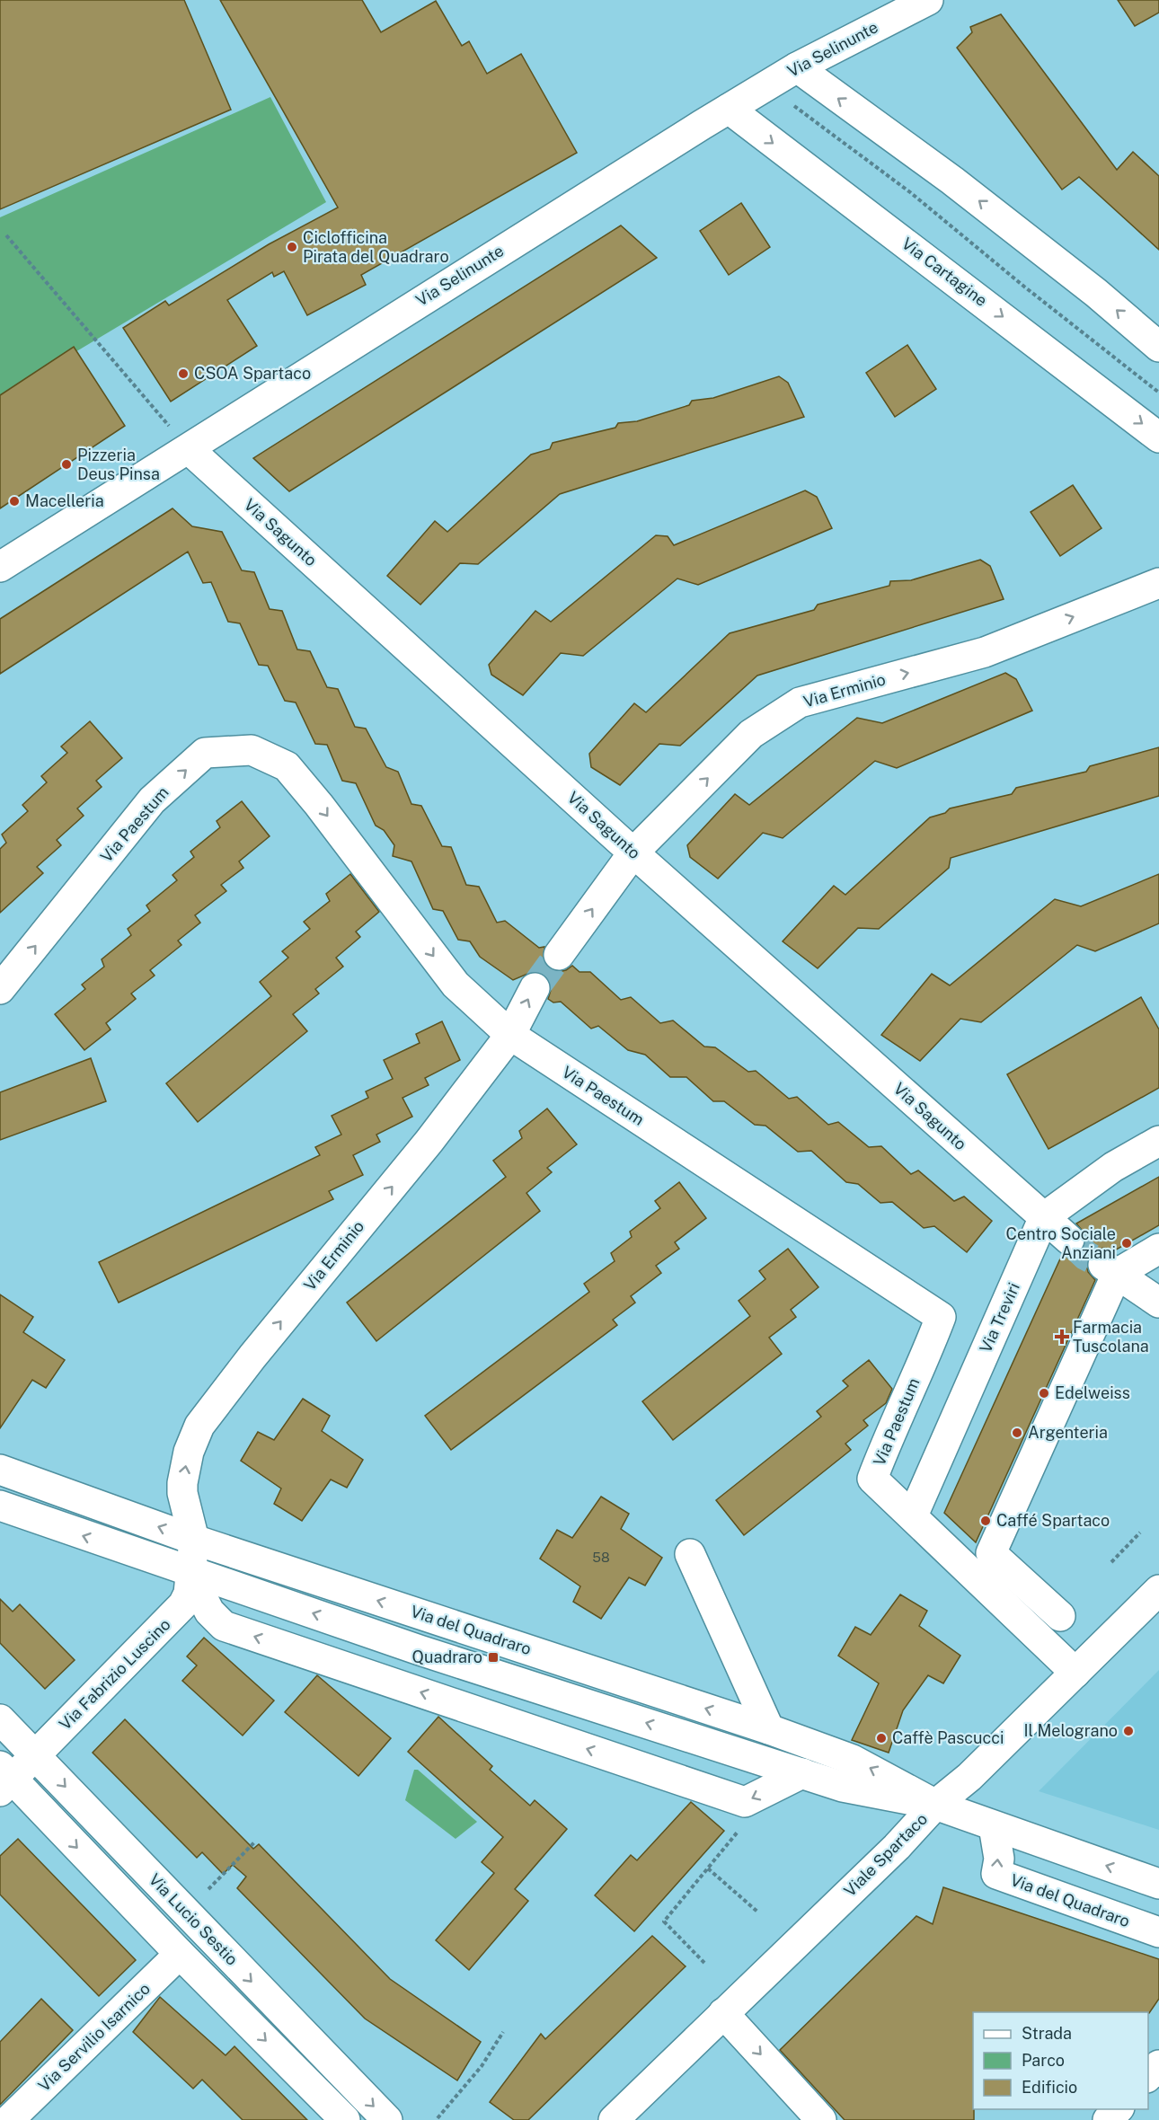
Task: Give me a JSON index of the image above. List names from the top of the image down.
{
  "streets": {
    "street": [
      "Via Selinunte",
      "Via Cartagine",
      "Via Sagunto",
      "Via Erminio",
      "Via Paestum",
      "Via Treviri",
      "Via del Quadraro",
      "Via Fabrizio Luscino",
      "Viale Spartaco",
      "Via Lucio Sestio",
      "Via Servilio Isarnico"
    ]
  },
  "crossings": [
    ["Via Selinunte", "Via Cartagine"],
    ["Via Selinunte", "Via Sagunto"],
    ["Via Sagunto", "Via Erminio"],
    ["Via Sagunto", "Via Treviri"],
    ["Via Erminio", "Via Paestum"],
    ["Via Erminio", "Via del Quadraro"],
    ["Via Erminio", "Via Fabrizio Luscino"],
    ["Via Paestum", "Via Treviri"],
    ["Via Paestum", "Viale Spartaco"],
    ["Via del Quadraro", "Via Fabrizio Luscino"],
    ["Via del Quadraro", "Viale Spartaco"],
    ["Via Fabrizio Luscino", "Via Lucio Sestio"],
    ["Via Lucio Sestio", "Via Servilio Isarnico"]
  ],
  "one_way": ["Via Erminio", "Via Lucio Sestio"],
  "places": {
    "other": [
      "Ciclofficina Pirata del Quadraro",
      "CSOA Spartaco",
      "Pizzeria Deus Pinsa",
      "Macelleria",
      "Centro Sociale Anziani",
      "Edelweiss",
      "Argenteria",
      "Caffé Spartaco",
      "Il Melograno",
      "Caffè Pascucci"
    ],
    "health": ["Farmacia Tuscolana"],
    "transit": ["Quadraro"]
  },
  "house_numbers": ["58"],
  "legend": ["Strada", "Parco", "Edificio"]
}
